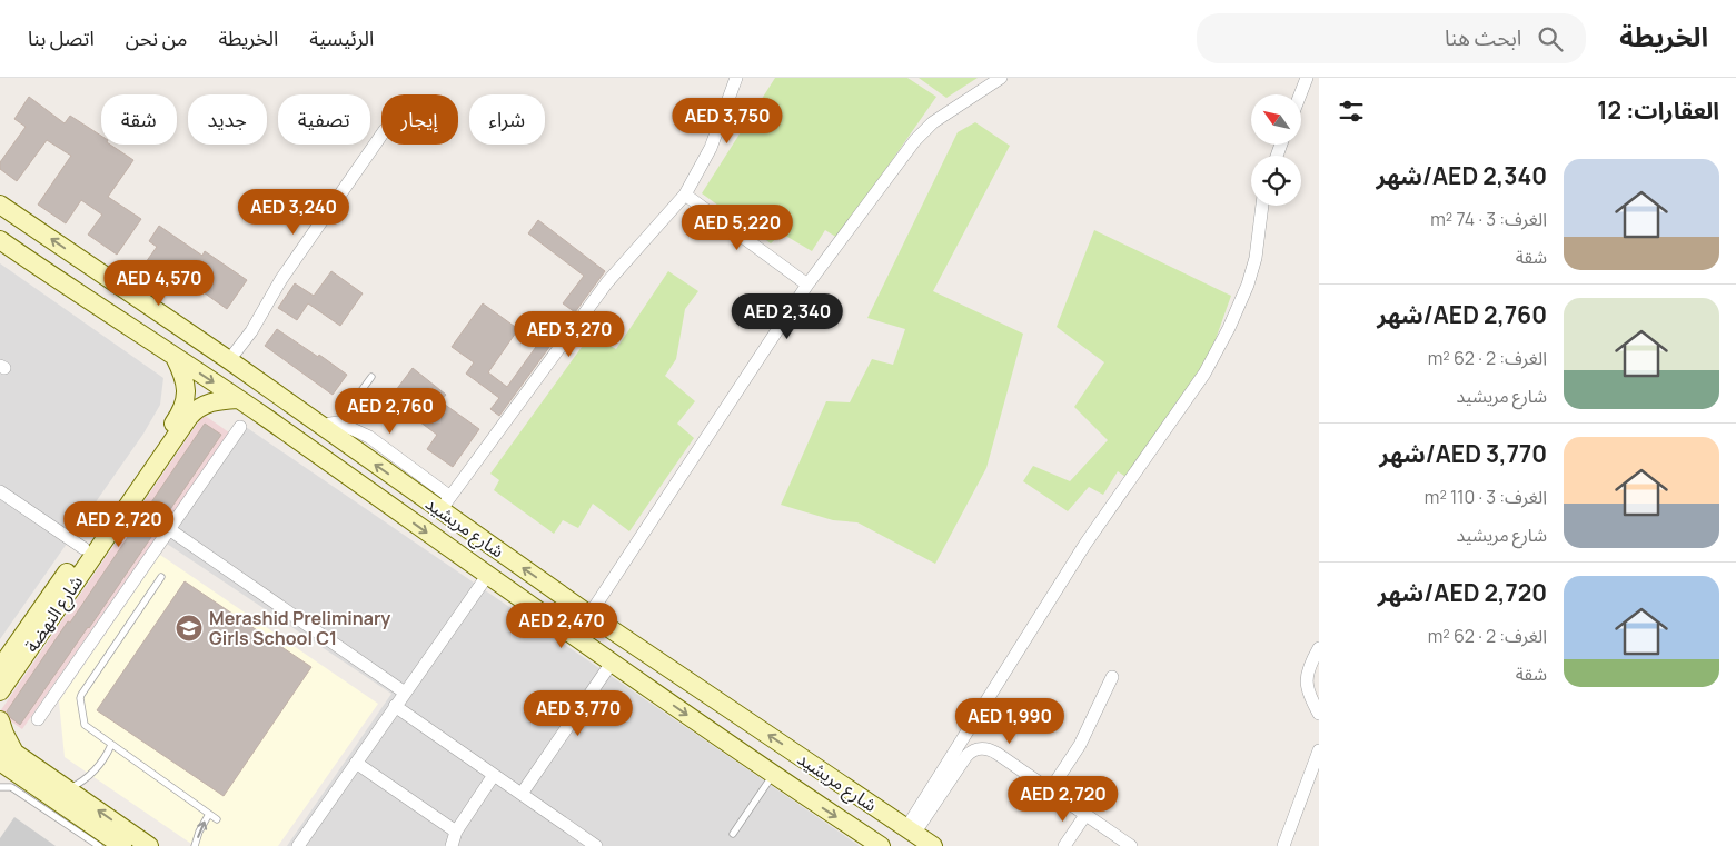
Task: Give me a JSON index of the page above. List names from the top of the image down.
{
  "streets": {
    "main road": ["شارع مريشيد", "شارع النهضة"]
  },
  "crossings": [
    ["شارع مريشيد", "شارع النهضة"]
  ],
  "places": {
    "school or university": ["Merashid Preliminary Girls School C1"]
  },
  "north": "top left",
  "page": {
    "header": "الخريطة",
    "search": "ابحث هنا",
    "nav": [
      "الرئيسية",
      "الخريطة",
      "من نحن",
      "اتصل بنا"
    ],
    "heading": "العقارات: 12",
    "chip": [
      "شراء",
      "إيجار",
      "تصفية",
      "جديد",
      "شقة"
    ],
    "price": [
      "AED 3,750",
      "AED 3,240",
      "AED 5,220",
      "AED 4,570",
      "AED 2,340",
      "AED 3,270",
      "AED 2,760",
      "AED 2,720",
      "AED 2,470",
      "AED 3,770",
      "AED 1,990",
      "AED 2,720"
    ],
    "list": [
      {
        "name": "AED 2,340/شهر",
        "note": "الغرف: 3 · 74 m² · شقة"
      },
      {
        "name": "AED 2,760/شهر",
        "note": "الغرف: 2 · 62 m² · شارع مريشيد"
      },
      {
        "name": "AED 3,770/شهر",
        "note": "الغرف: 3 · 110 m² · شارع مريشيد"
      },
      {
        "name": "AED 2,720/شهر",
        "note": "الغرف: 2 · 62 m² · شقة"
      }
    ]
  }
}
